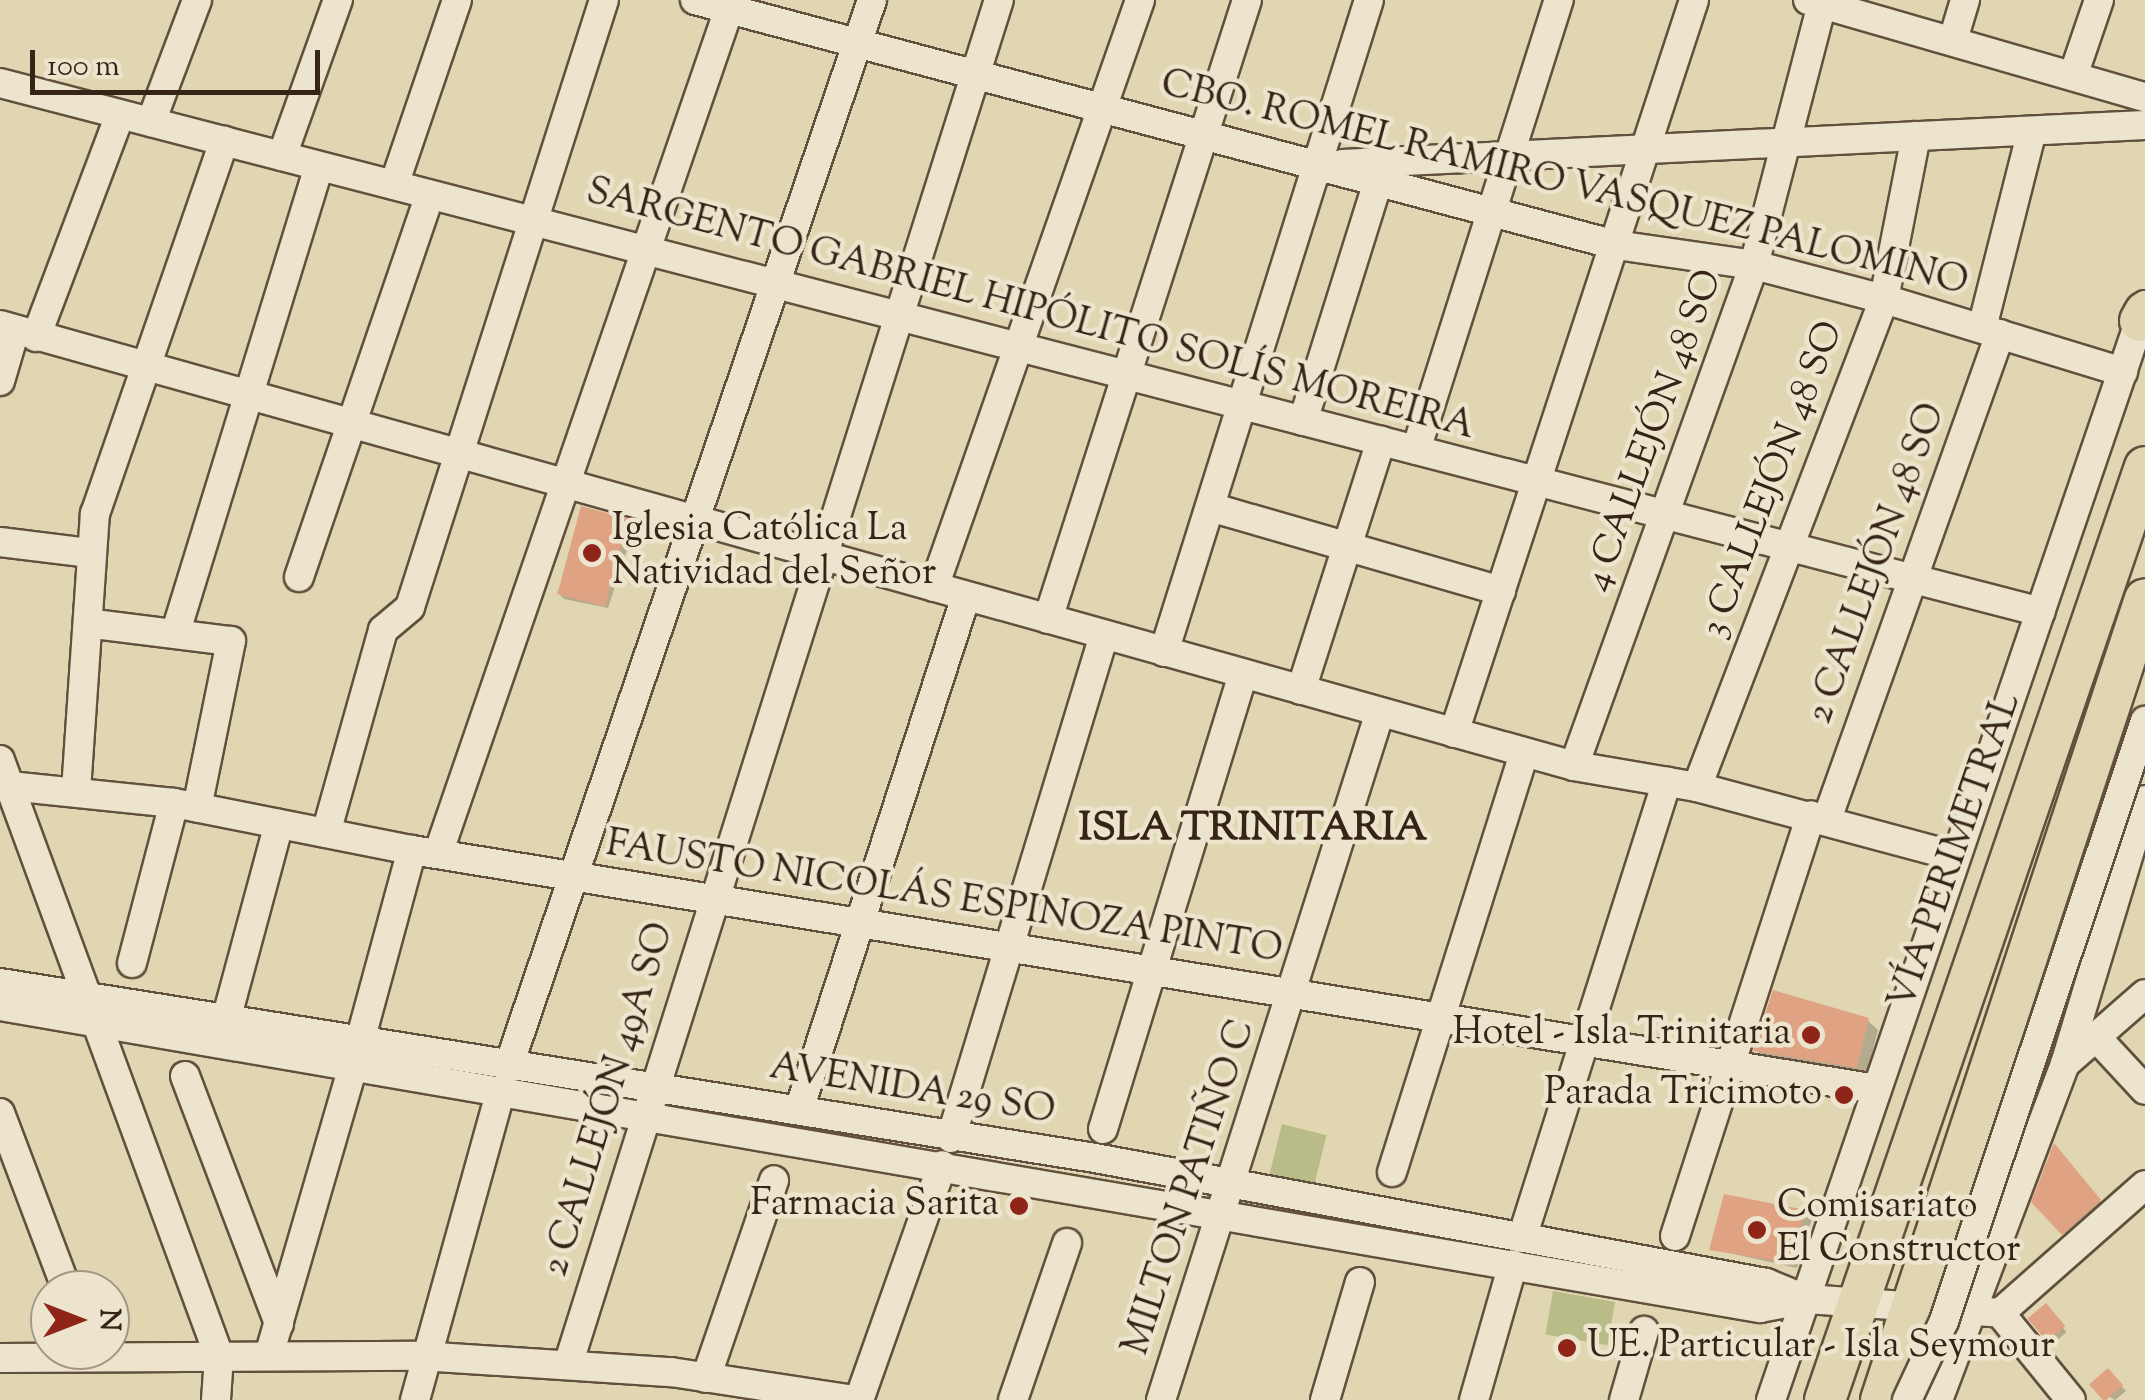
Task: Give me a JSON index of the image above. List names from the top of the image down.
{
  "streets": {
    "highway": ["VÍA PERIMETRAL"],
    "street": [
      "CBO. ROMEL RAMIRO VASQUEZ PALOMINO",
      "SARGENTO GABRIEL HIPÓLITO SOLÍS MOREIRA",
      "4 CALLEJÓN 48 SO",
      "3 CALLEJÓN 48 SO",
      "2 CALLEJÓN 48 SO",
      "FAUSTO NICOLÁS ESPINOZA PINTO",
      "AVENIDA 29 SO",
      "2 CALLEJÓN 49A SO",
      "MILTON PATIÑO C"
    ]
  },
  "crossings": [
    ["CBO. ROMEL RAMIRO VASQUEZ PALOMINO", "4 CALLEJÓN 48 SO"],
    ["CBO. ROMEL RAMIRO VASQUEZ PALOMINO", "3 CALLEJÓN 48 SO"],
    ["CBO. ROMEL RAMIRO VASQUEZ PALOMINO", "2 CALLEJÓN 48 SO"],
    ["CBO. ROMEL RAMIRO VASQUEZ PALOMINO", "VÍA PERIMETRAL"],
    ["CBO. ROMEL RAMIRO VASQUEZ PALOMINO", "2 CALLEJÓN 49A SO"],
    ["SARGENTO GABRIEL HIPÓLITO SOLÍS MOREIRA", "4 CALLEJÓN 48 SO"],
    ["SARGENTO GABRIEL HIPÓLITO SOLÍS MOREIRA", "3 CALLEJÓN 48 SO"],
    ["SARGENTO GABRIEL HIPÓLITO SOLÍS MOREIRA", "2 CALLEJÓN 48 SO"],
    ["SARGENTO GABRIEL HIPÓLITO SOLÍS MOREIRA", "VÍA PERIMETRAL"],
    ["SARGENTO GABRIEL HIPÓLITO SOLÍS MOREIRA", "2 CALLEJÓN 49A SO"],
    ["2 CALLEJÓN 48 SO", "FAUSTO NICOLÁS ESPINOZA PINTO"],
    ["VÍA PERIMETRAL", "FAUSTO NICOLÁS ESPINOZA PINTO"],
    ["VÍA PERIMETRAL", "AVENIDA 29 SO"],
    ["FAUSTO NICOLÁS ESPINOZA PINTO", "2 CALLEJÓN 49A SO"],
    ["FAUSTO NICOLÁS ESPINOZA PINTO", "MILTON PATIÑO C"],
    ["AVENIDA 29 SO", "2 CALLEJÓN 49A SO"],
    ["AVENIDA 29 SO", "MILTON PATIÑO C"]
  ],
  "districts": ["ISLA TRINITARIA"],
  "places": [
    "Iglesia Católica La Natividad del Señor",
    "Hotel - Isla Trinitaria",
    "Parada Tricimoto",
    "Farmacia Sarita",
    "Comisariato El Constructor",
    "UE. Particular - Isla Seymour"
  ],
  "scale_bar": "100 m",
  "north": "right"
}
